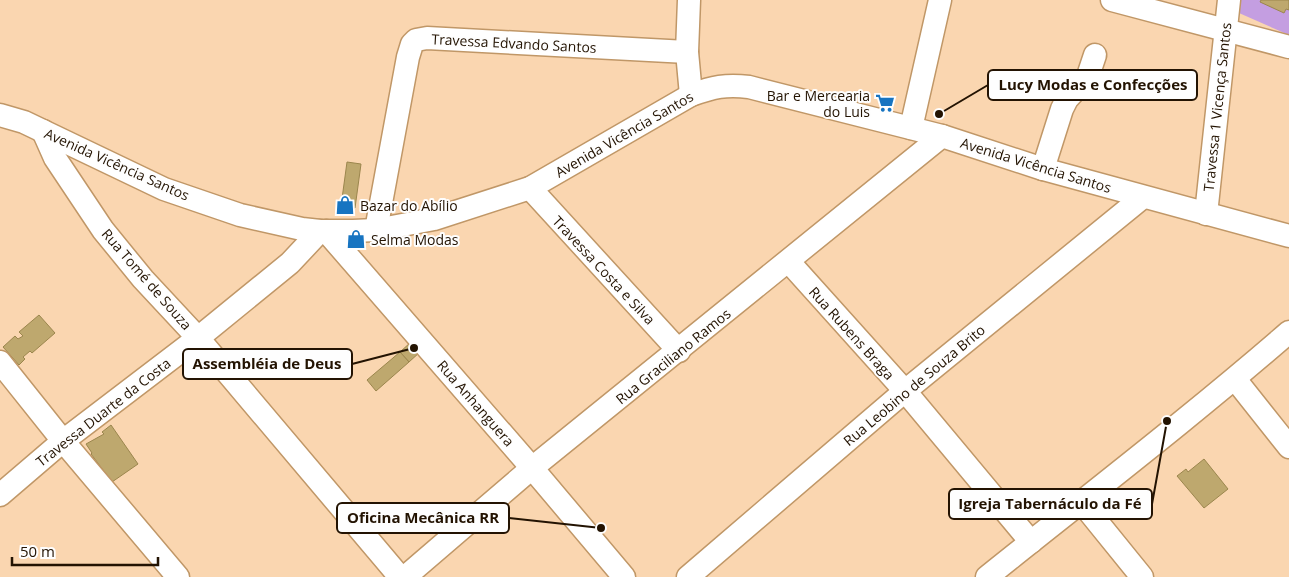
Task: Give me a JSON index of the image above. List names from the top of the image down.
{
  "streets": {
    "street": [
      "Travessa Edvando Santos",
      "Travessa 1 Vicença Santos",
      "Avenida Vicência Santos",
      "Travessa Costa e Silva",
      "Rua Tomé de Souza",
      "Rua Rubens Braga",
      "Rua Graciliano Ramos",
      "Rua Leobino de Souza Brito",
      "Rua Anhanguera",
      "Travessa Duarte da Costa"
    ]
  },
  "crossings": [
    ["Travessa Edvando Santos", "Avenida Vicência Santos"],
    ["Travessa 1 Vicença Santos", "Avenida Vicência Santos"],
    ["Avenida Vicência Santos", "Travessa Costa e Silva"],
    ["Avenida Vicência Santos", "Rua Tomé de Souza"],
    ["Avenida Vicência Santos", "Rua Graciliano Ramos"],
    ["Avenida Vicência Santos", "Rua Leobino de Souza Brito"],
    ["Avenida Vicência Santos", "Rua Anhanguera"],
    ["Avenida Vicência Santos", "Travessa Duarte da Costa"],
    ["Travessa Costa e Silva", "Rua Graciliano Ramos"],
    ["Rua Tomé de Souza", "Travessa Duarte da Costa"],
    ["Rua Rubens Braga", "Rua Graciliano Ramos"],
    ["Rua Rubens Braga", "Rua Leobino de Souza Brito"],
    ["Rua Graciliano Ramos", "Rua Anhanguera"],
    ["Rua Anhanguera", "Travessa Duarte da Costa"]
  ],
  "places": {
    "supermarket": ["Bar e Mercearia do Luis"],
    "other": [
      "Lucy Modas e Confecções",
      "Assembléia de Deus",
      "Igreja Tabernáculo da Fé",
      "Oficina Mecânica RR"
    ],
    "shop": ["Bazar do Abílio", "Selma Modas"]
  },
  "scale_bar": "50 m"
}
